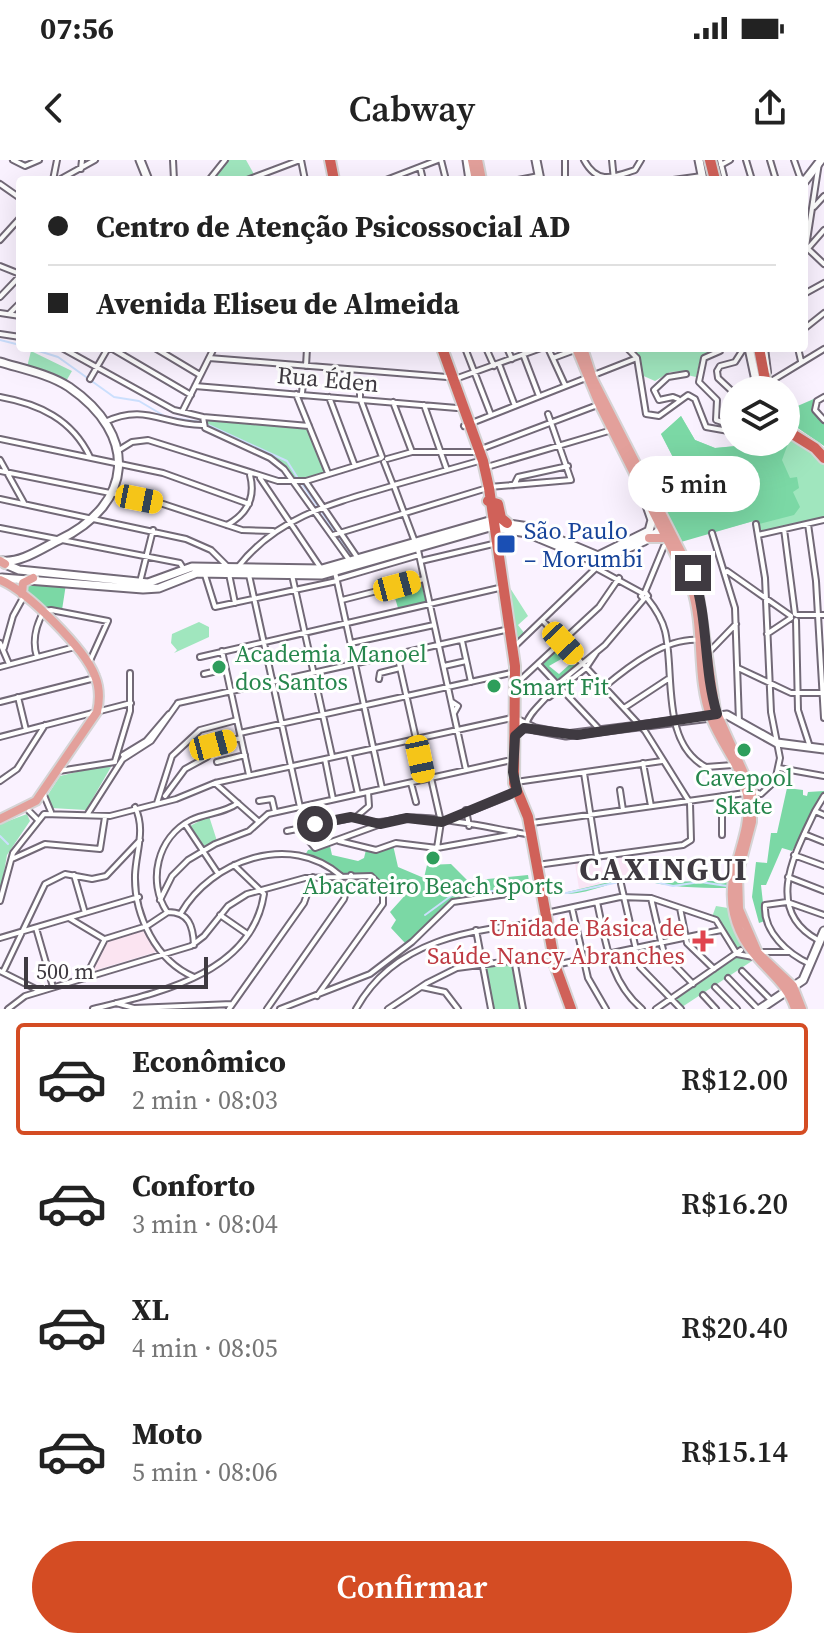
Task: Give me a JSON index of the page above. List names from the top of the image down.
{
  "streets": {
    "street": ["Rua Éden"]
  },
  "districts": ["CAXINGUI"],
  "places": {
    "transit": ["São Paulo – Morumbi"],
    "other": [
      "Academia Manoel dos Santos",
      "Smart Fit",
      "Cavepool Skate",
      "Abacateiro Beach Sports"
    ],
    "health": ["Unidade Básica de Saúde Nancy Abranches"]
  },
  "scale_bar": "500 m",
  "page": {
    "status": "07:56",
    "header": "Cabway",
    "banner": ["Centro de Atenção Psicossocial AD", "Avenida Eliseu de Almeida"],
    "bubble": "5 min",
    "scale": "500 m",
    "list": [
      {
        "name": "Econômico",
        "note": "2 min · 08:03",
        "value": "R$12.00"
      },
      {
        "name": "Conforto",
        "note": "3 min · 08:04",
        "value": "R$16.20"
      },
      {
        "name": "XL",
        "note": "4 min · 08:05",
        "value": "R$20.40"
      },
      {
        "name": "Moto",
        "note": "5 min · 08:06",
        "value": "R$15.14"
      }
    ],
    "buttons": "Confirmar"
  }
}
